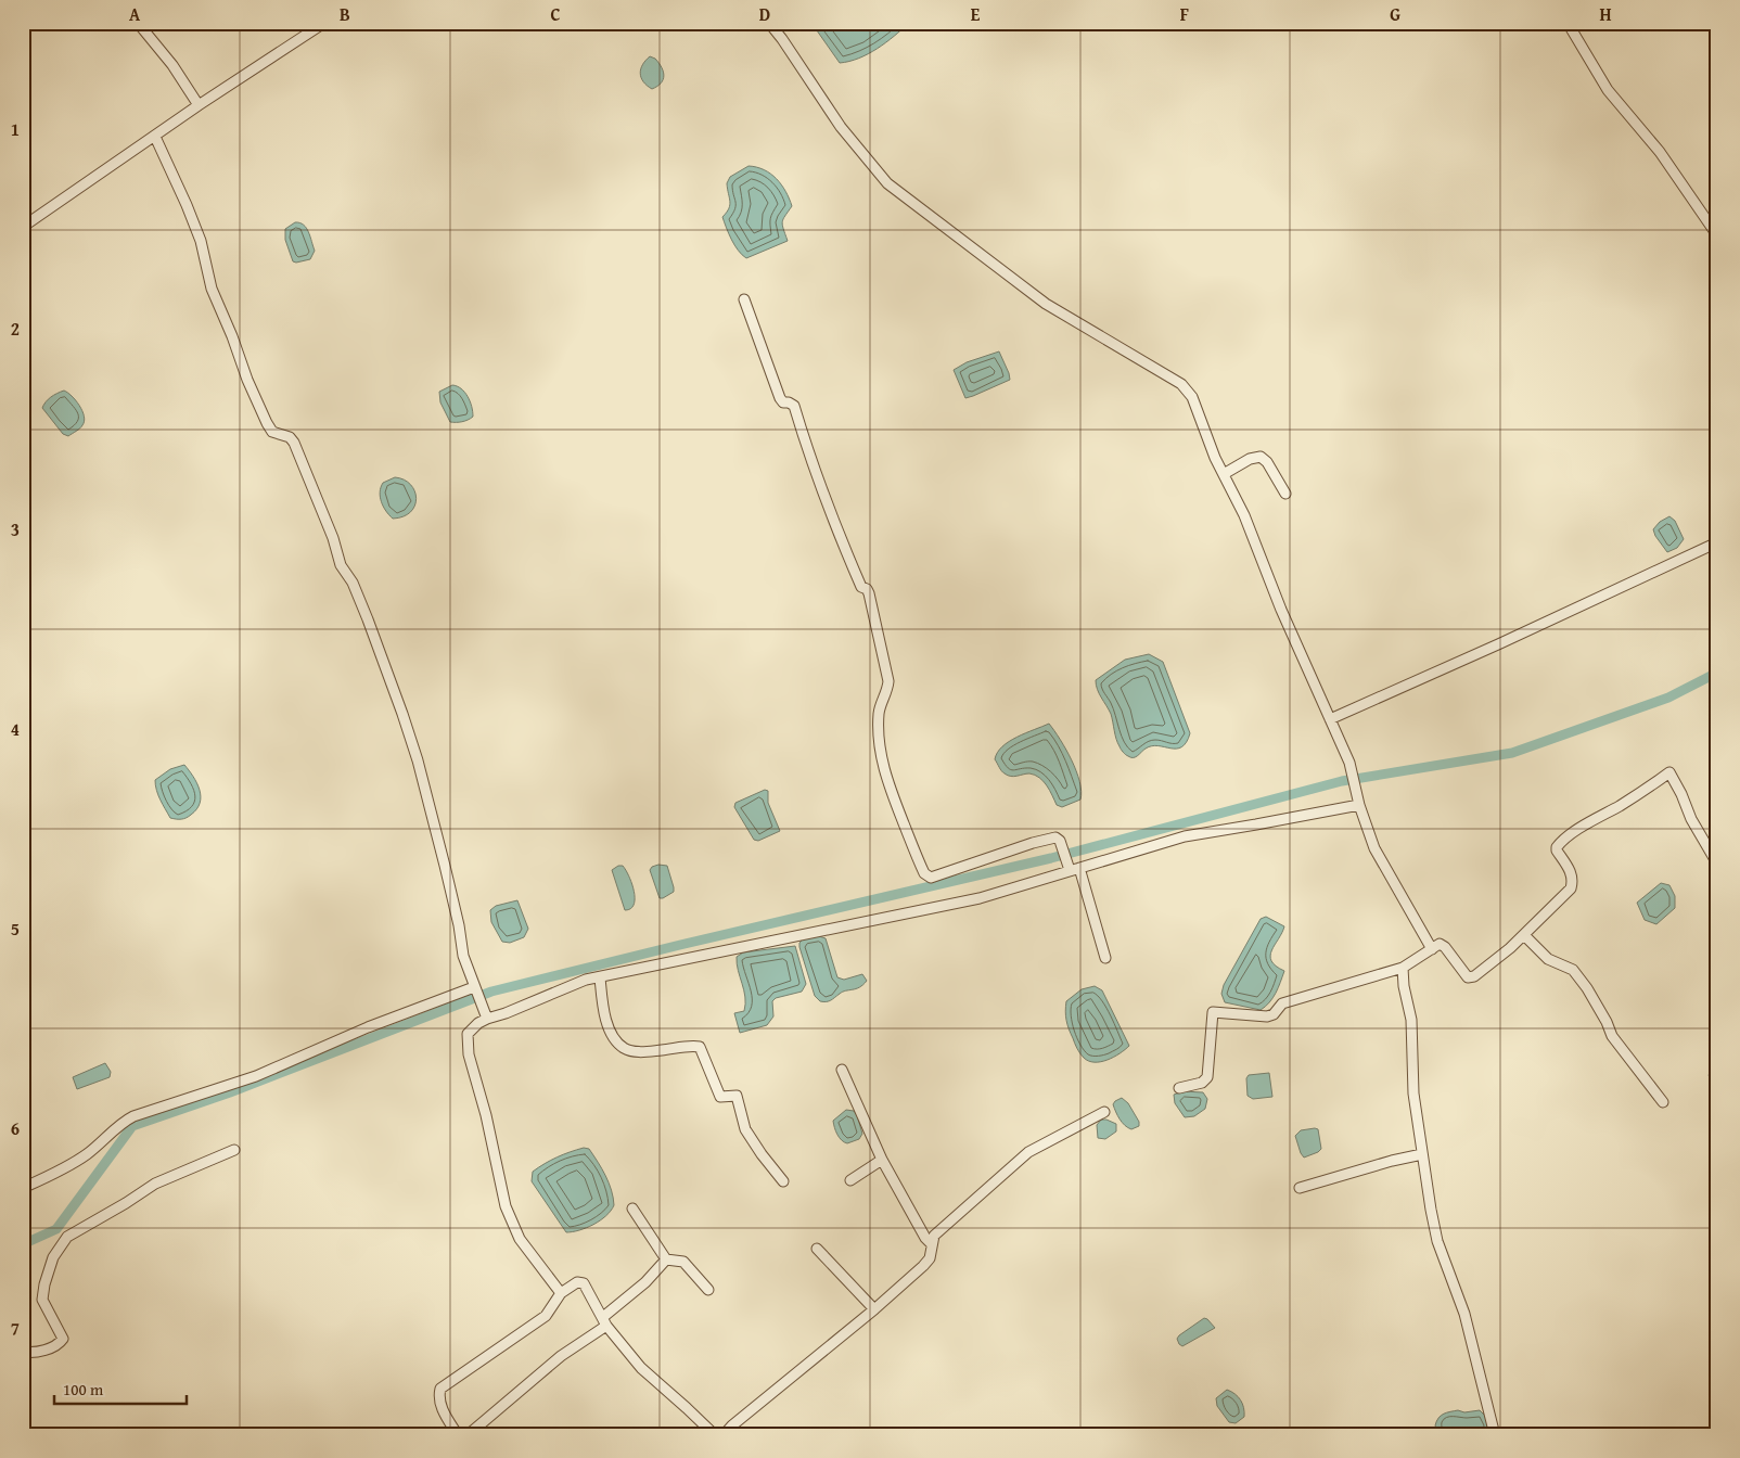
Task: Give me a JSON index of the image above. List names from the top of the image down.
{
  "scale_bar": "100 m",
  "grid": {
    "columns": [
      "A",
      "B",
      "C",
      "D",
      "E",
      "F",
      "G",
      "H"
    ],
    "rows": [
      "1",
      "2",
      "3",
      "4",
      "5",
      "6",
      "7"
    ]
  }
}
